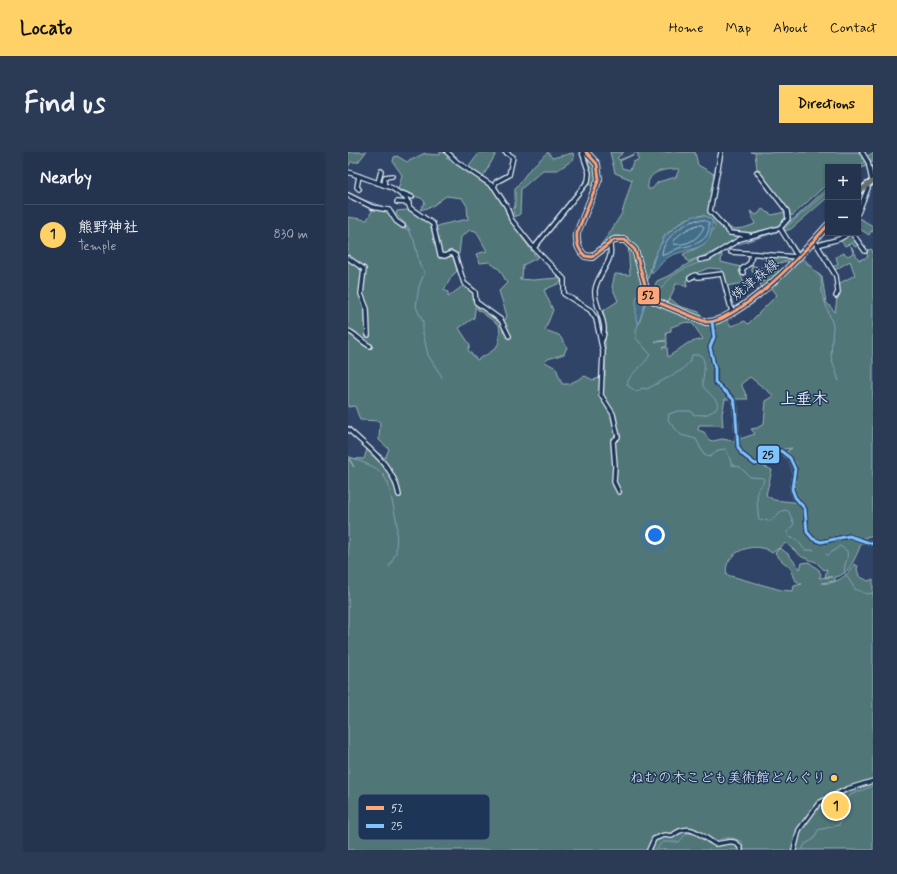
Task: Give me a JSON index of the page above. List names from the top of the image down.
{
  "streets": {
    "main road": ["焼津森線"]
  },
  "districts": ["上垂木"],
  "places": ["ねむの木こども美術館どんぐり"],
  "lines": ["transit line 52", "transit line 25"],
  "legend": ["52", "25"],
  "page": {
    "header": "Locato",
    "nav": [
      "Home",
      "Map",
      "About",
      "Contact"
    ],
    "buttons": "Directions",
    "title": "Find us",
    "heading": "Nearby",
    "map_buttons": ["+", "−"],
    "list": [
      {
        "mark": "1",
        "name": "熊野神社",
        "note": "Temple",
        "value": "830 m"
      }
    ],
    "pins": "1"
  }
}
